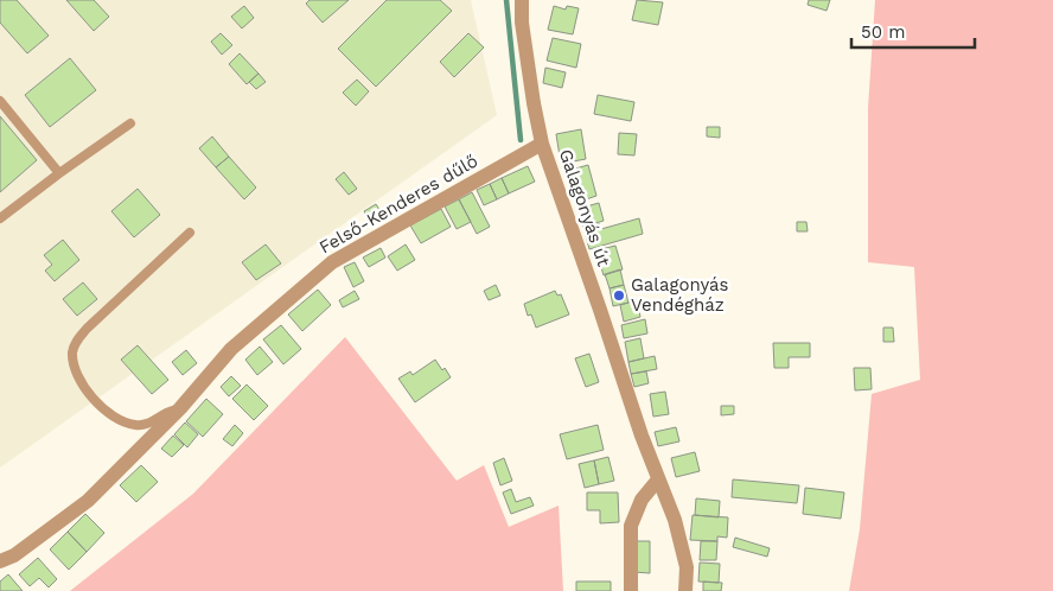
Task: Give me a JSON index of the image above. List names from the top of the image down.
{
  "streets": {
    "street": ["Felső-Kenderes dűlő", "Galagonyás út"]
  },
  "crossings": [
    ["Felső-Kenderes dűlő", "Galagonyás út"]
  ],
  "places": ["Galagonyás Vendégház"],
  "scale_bar": "50 m"
}
